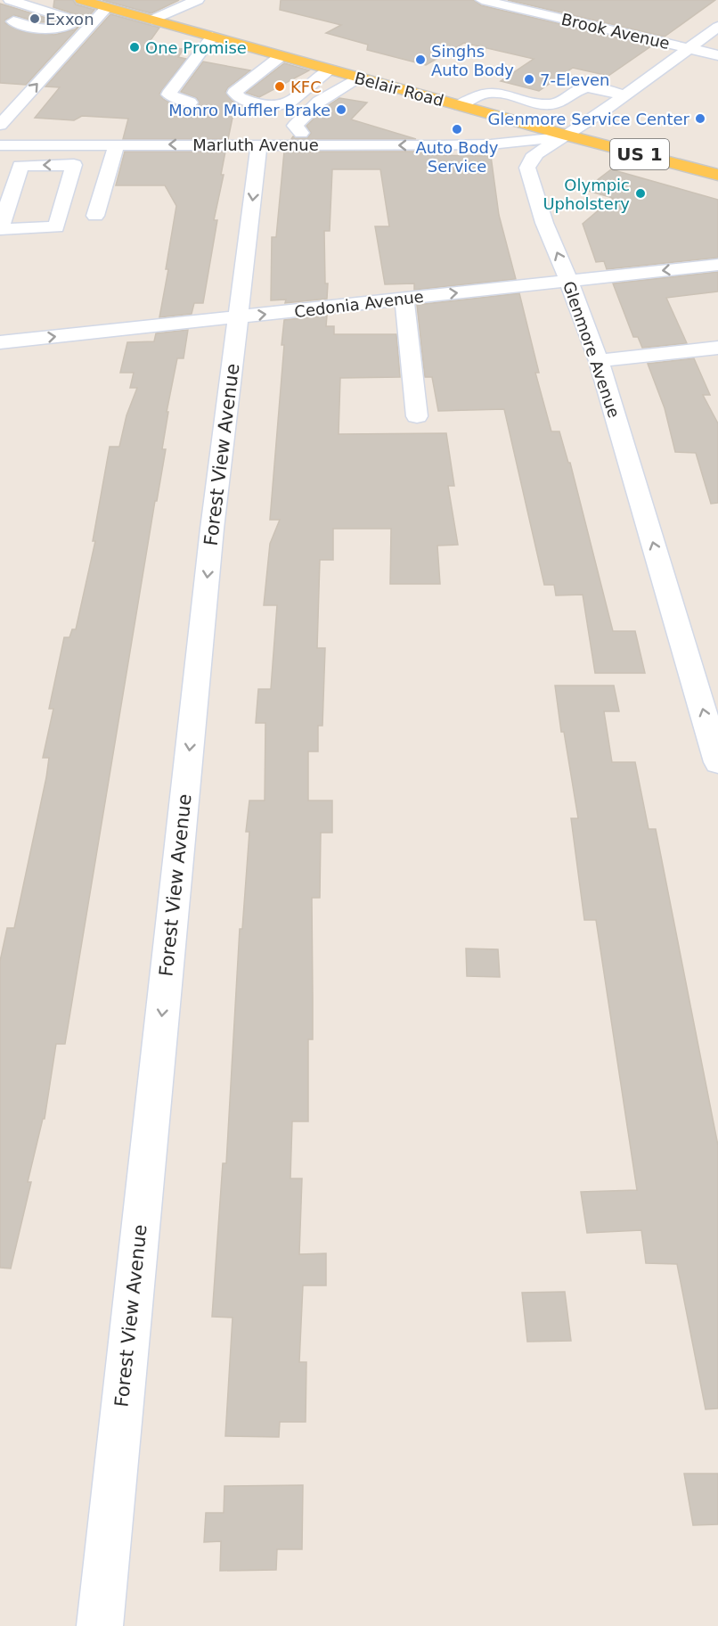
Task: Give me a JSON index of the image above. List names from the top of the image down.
{
  "streets": {
    "main road": ["Belair Road", "US 1"],
    "street": [
      "Brook Avenue",
      "Marluth Avenue",
      "Cedonia Avenue",
      "Glenmore Avenue",
      "Forest View Avenue"
    ]
  },
  "crossings": [
    ["Belair Road", "Marluth Avenue"],
    ["Marluth Avenue", "Glenmore Avenue"],
    ["Marluth Avenue", "Forest View Avenue"],
    ["Cedonia Avenue", "Glenmore Avenue"],
    ["Cedonia Avenue", "Forest View Avenue"]
  ],
  "one_way": ["Marluth Avenue", "Glenmore Avenue", "Forest View Avenue"],
  "places": [
    "Exxon",
    "One Promise",
    "Singhs Auto Body",
    "7-Eleven",
    "KFC",
    "Monro Muffler Brake",
    "Glenmore Service Center",
    "Auto Body Service",
    "Olympic Upholstery"
  ]
}
